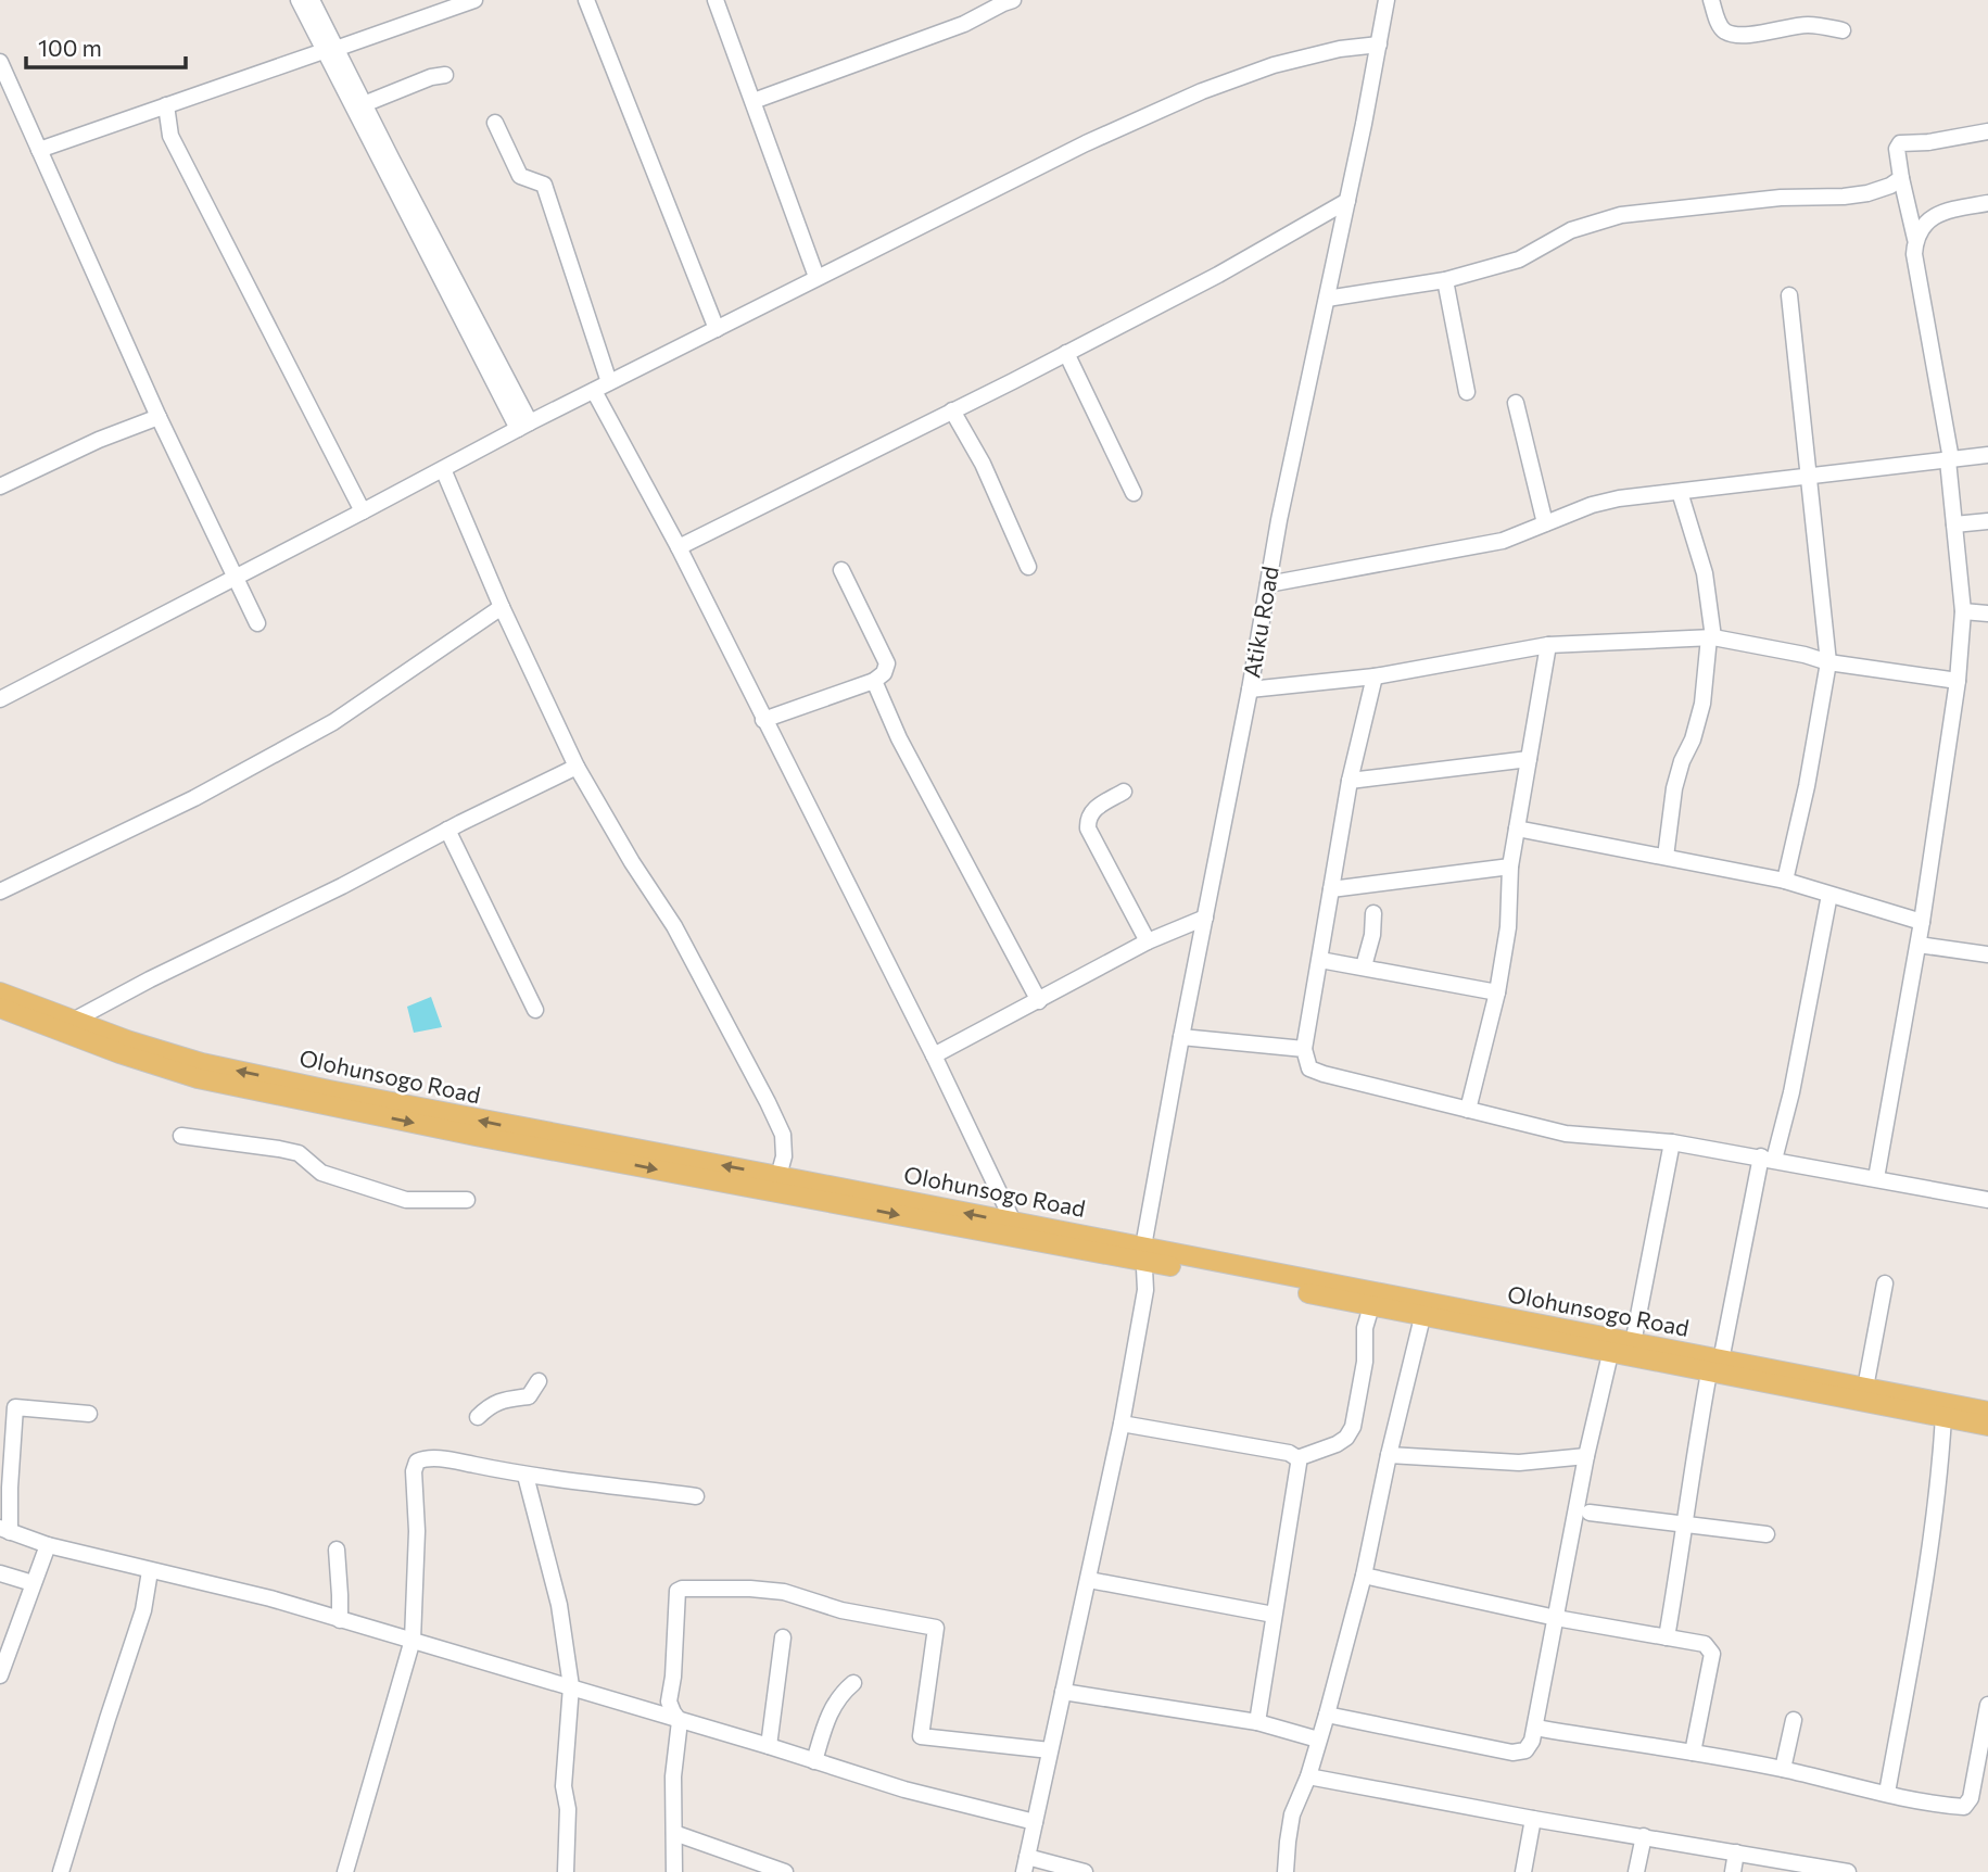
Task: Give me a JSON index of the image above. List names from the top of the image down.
{
  "streets": {
    "main road": ["Olohunsogo Road"],
    "street": ["Atiku Road"]
  },
  "crossings": [
    ["Atiku Road", "Olohunsogo Road"]
  ],
  "scale_bar": "100 m"
}
